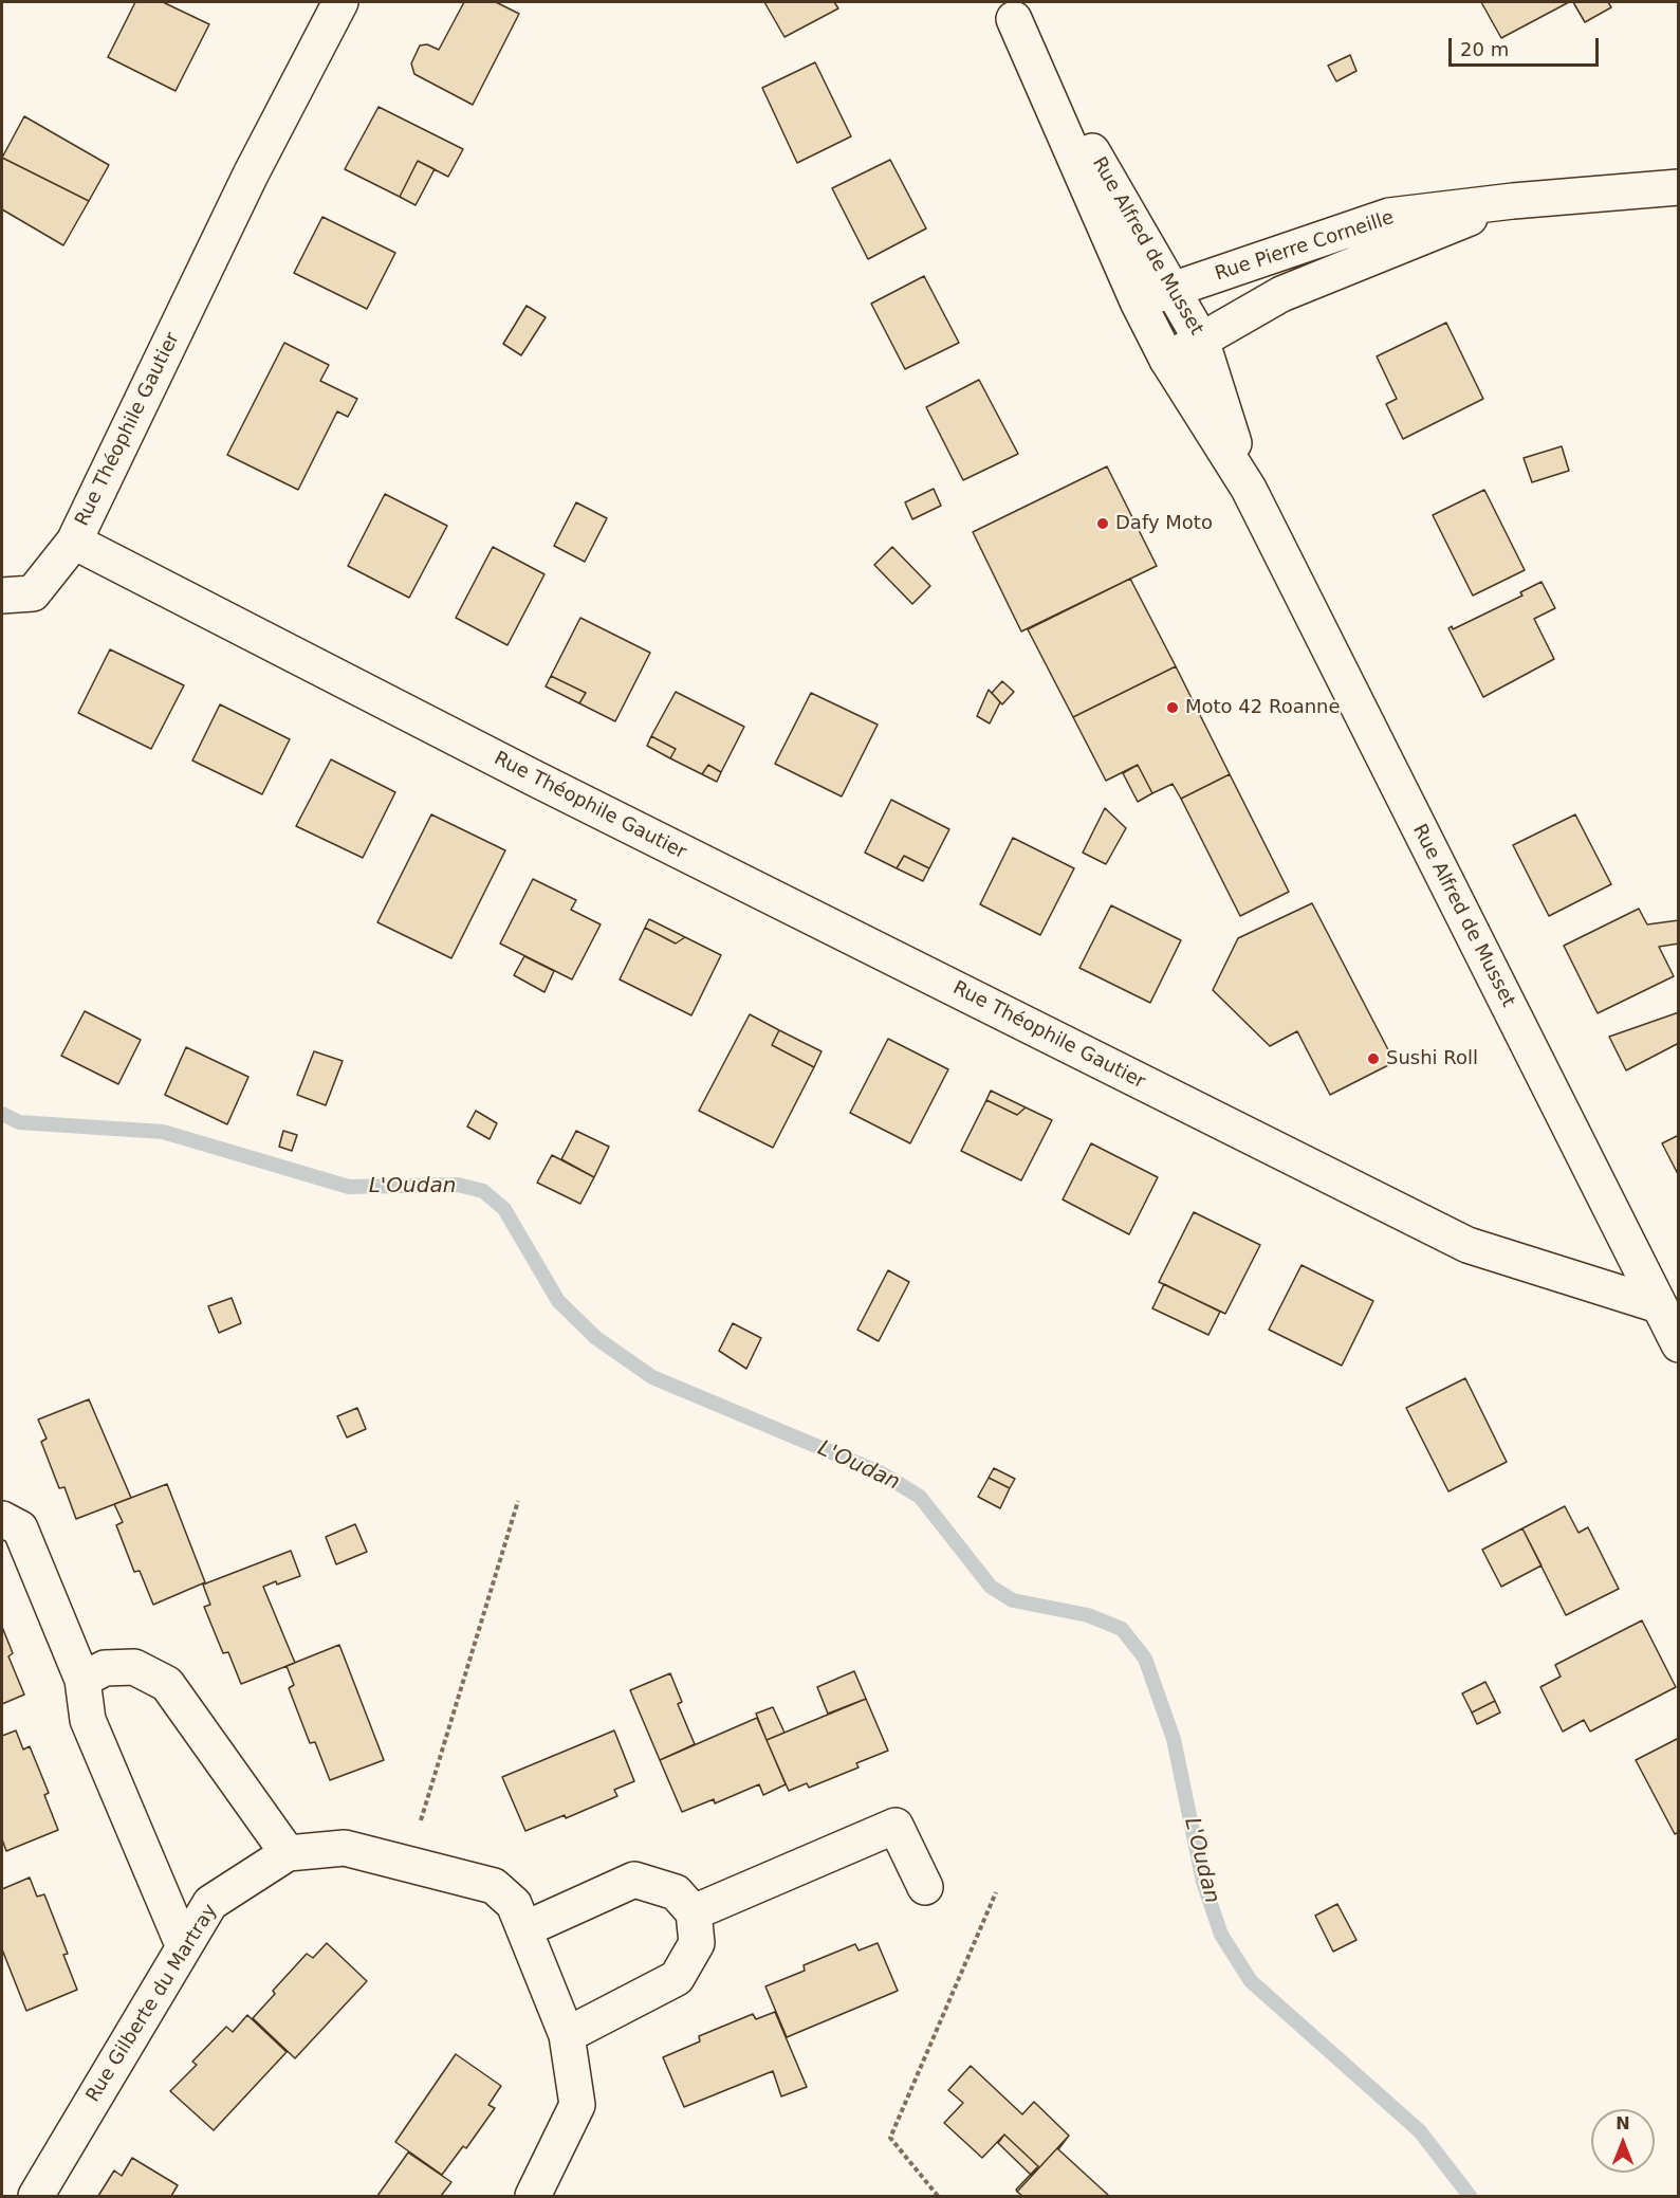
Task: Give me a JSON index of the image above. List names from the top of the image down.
{
  "streets": {
    "street": [
      "Rue Alfred de Musset",
      "Rue Pierre Corneille",
      "Rue Théophile Gautier",
      "Rue Gilberte du Martray"
    ]
  },
  "crossings": [
    ["Rue Alfred de Musset", "Rue Pierre Corneille"],
    ["Rue Alfred de Musset", "Rue Théophile Gautier"]
  ],
  "water": ["L'Oudan"],
  "places": ["Dafy Moto", "Moto 42 Roanne", "Sushi Roll"],
  "scale_bar": "20 m",
  "north": "top"
}
